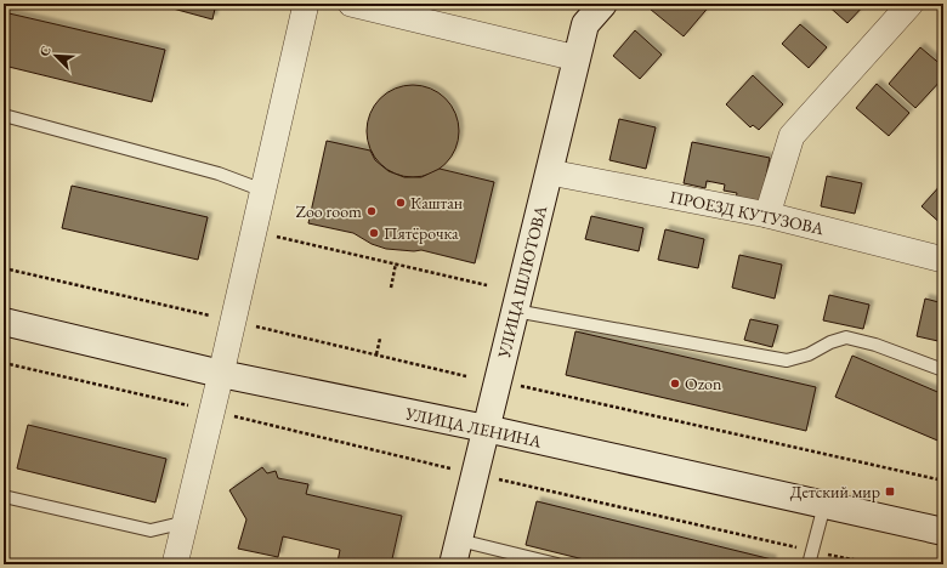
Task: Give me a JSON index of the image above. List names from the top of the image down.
{
  "streets": {
    "main road": ["УЛИЦА ШЛЮТОВА", "УЛИЦА ЛЕНИНА"],
    "street": ["ПРОЕЗД КУТУЗОВА"]
  },
  "crossings": [
    ["ПРОЕЗД КУТУЗОВА", "УЛИЦА ШЛЮТОВА"],
    ["УЛИЦА ШЛЮТОВА", "УЛИЦА ЛЕНИНА"]
  ],
  "places": {
    "other": [
      "Каштан",
      "Zoo room",
      "Пятёрочка",
      "Ozon"
    ],
    "transit": ["Детский мир"]
  },
  "north": "top left"
}
